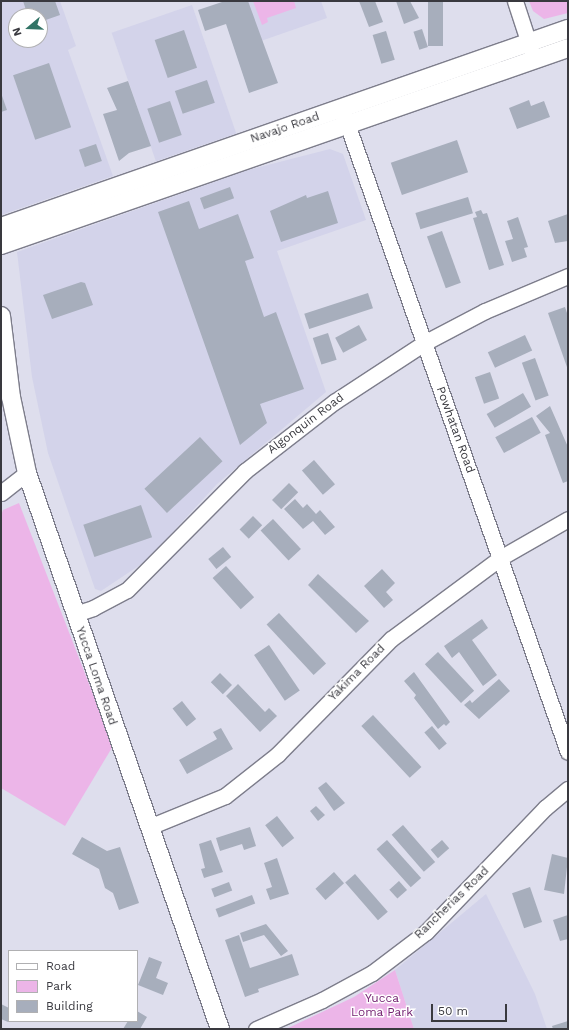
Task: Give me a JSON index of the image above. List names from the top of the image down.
{
  "streets": {
    "main road": ["Navajo Road", "Yucca Loma Road"],
    "street": [
      "Algonquin Road",
      "Powhatan Road",
      "Yakima Road",
      "Rancherias Road"
    ]
  },
  "crossings": [
    ["Navajo Road", "Powhatan Road"],
    ["Algonquin Road", "Powhatan Road"],
    ["Algonquin Road", "Yucca Loma Road"],
    ["Powhatan Road", "Yakima Road"],
    ["Yakima Road", "Yucca Loma Road"]
  ],
  "parks": ["Yucca Loma Park"],
  "legend": ["Road", "Park", "Building"],
  "scale_bar": "50 m",
  "north": "left"
}
